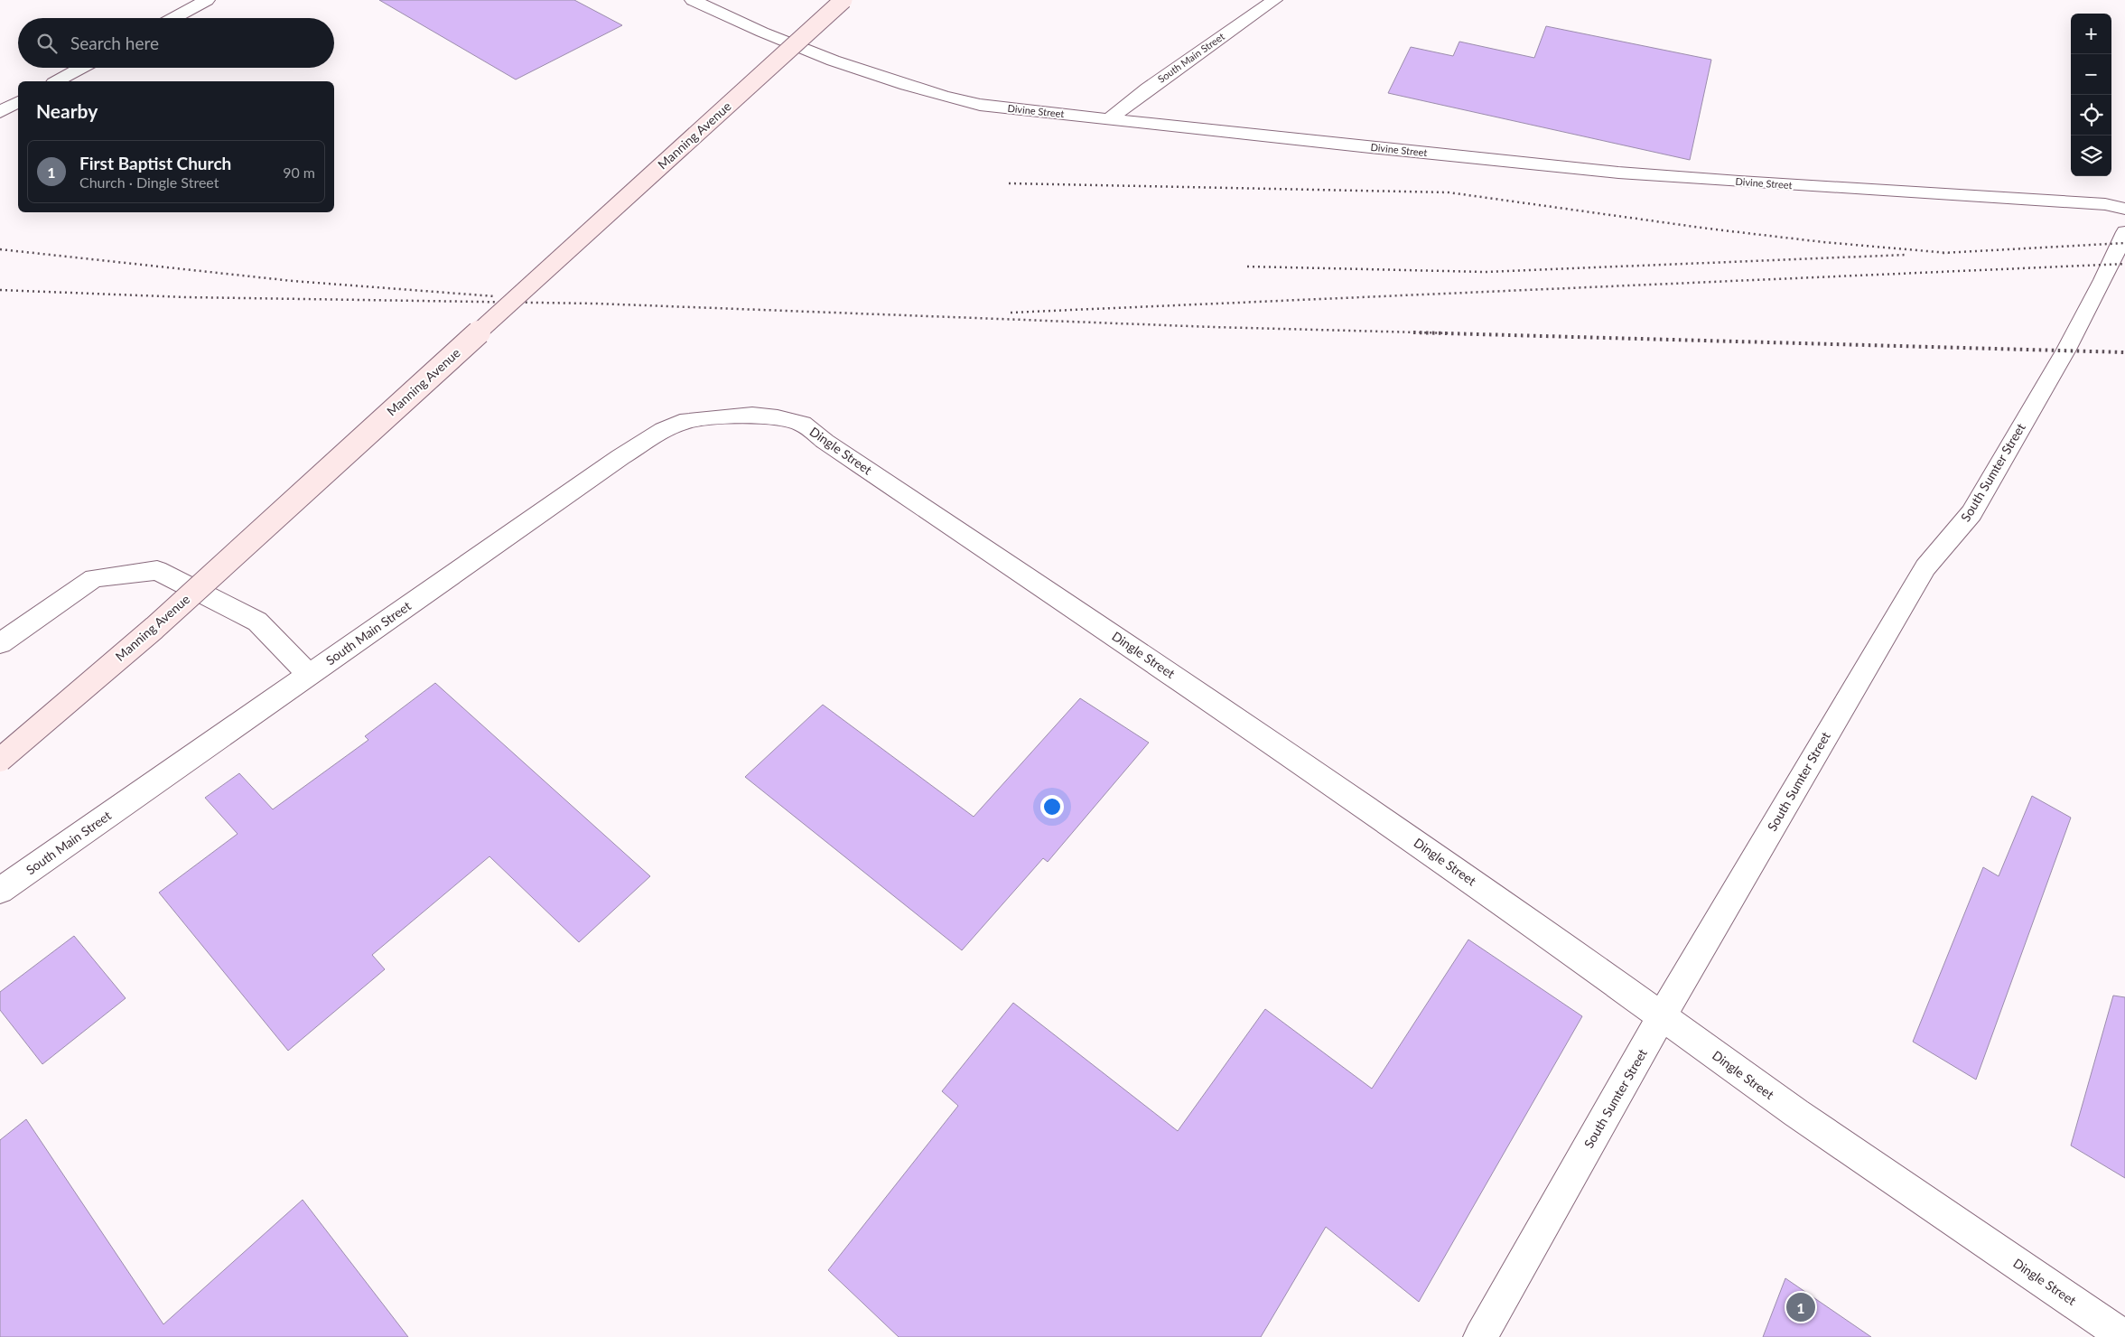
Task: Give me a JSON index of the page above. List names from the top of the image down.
{
  "streets": {
    "main road": ["Manning Avenue"],
    "street": [
      "South Main Street",
      "Divine Street",
      "Dingle Street",
      "South Sumter Street"
    ]
  },
  "crossings": [
    ["South Main Street", "Divine Street"],
    ["South Main Street", "Dingle Street"],
    ["Dingle Street", "South Sumter Street"]
  ],
  "page": {
    "map_buttons": ["+", "−"],
    "search": "Search here",
    "heading": "Nearby",
    "list": [
      {
        "mark": "1",
        "name": "First Baptist Church",
        "note": "Church · Dingle Street",
        "value": "90 m"
      }
    ],
    "pins": "1"
  }
}
